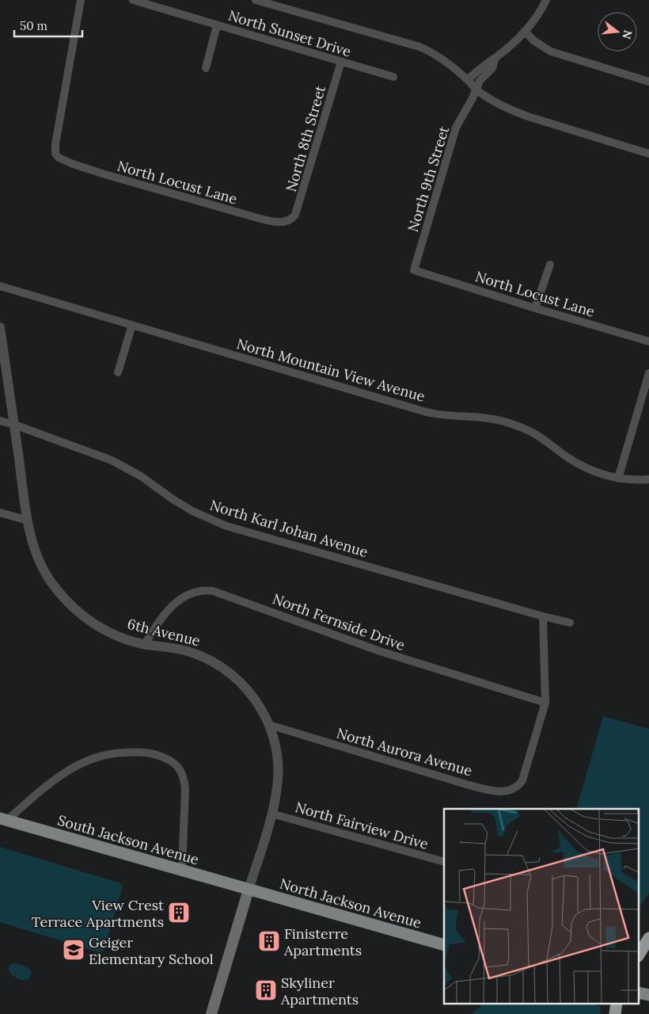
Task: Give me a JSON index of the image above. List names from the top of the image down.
{
  "streets": {
    "main road": ["6th Avenue", "South Jackson Avenue", "North Jackson Avenue"],
    "street": [
      "North Sunset Drive",
      "North 8th Street",
      "North 9th Street",
      "North Locust Lane",
      "North Mountain View Avenue",
      "North Karl Johan Avenue",
      "North Fernside Drive",
      "North Aurora Avenue",
      "North Fairview Drive"
    ]
  },
  "crossings": [
    ["North Sunset Drive", "North 8th Street"],
    ["North 8th Street", "North Locust Lane"],
    ["North 9th Street", "North Locust Lane"],
    ["North Karl Johan Avenue", "6th Avenue"],
    ["North Fernside Drive", "6th Avenue"],
    ["North Fernside Drive", "North Aurora Avenue"],
    ["6th Avenue", "North Aurora Avenue"],
    ["6th Avenue", "North Fairview Drive"],
    ["6th Avenue", "South Jackson Avenue"],
    ["6th Avenue", "North Jackson Avenue"],
    ["South Jackson Avenue", "North Jackson Avenue"]
  ],
  "places": {
    "building": ["View Crest Terrace Apartments", "Finisterre Apartments", "Skyliner Apartments"],
    "school or university": ["Geiger Elementary School"]
  },
  "scale_bar": "50 m",
  "north": "right"
}
